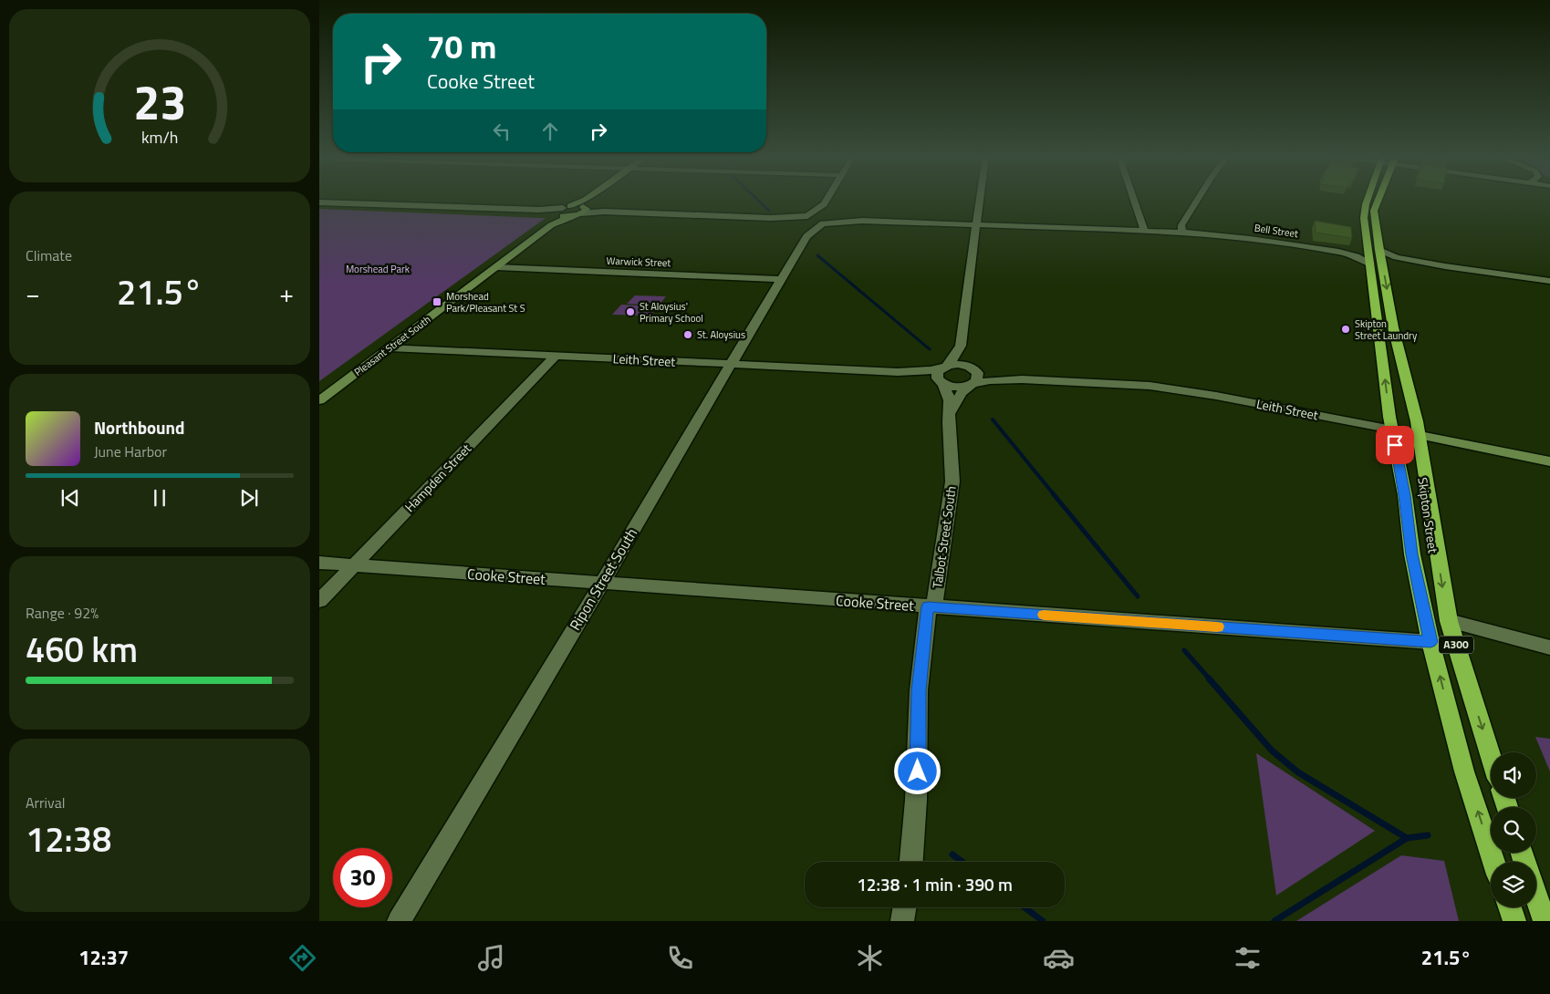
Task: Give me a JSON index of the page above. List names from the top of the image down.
{
  "streets": {
    "highway": ["Skipton Street", "A300"],
    "street": [
      "Bell Street",
      "Warwick Street",
      "Pleasant Street South",
      "Leith Street",
      "Hampden Street",
      "Talbot Street South",
      "Cooke Street",
      "Ripon Street South"
    ]
  },
  "crossings": [
    ["Bell Street", "Skipton Street"],
    ["Bell Street", "Ripon Street South"],
    ["Warwick Street", "Pleasant Street South"],
    ["Warwick Street", "Ripon Street South"],
    ["Pleasant Street South", "Leith Street"],
    ["Leith Street", "Hampden Street"],
    ["Leith Street", "Skipton Street"],
    ["Leith Street", "Talbot Street South"],
    ["Leith Street", "Ripon Street South"],
    ["Hampden Street", "Cooke Street"],
    ["Skipton Street", "Cooke Street"],
    ["Talbot Street South", "Cooke Street"],
    ["Cooke Street", "Ripon Street South"]
  ],
  "parks": ["Morshead Park"],
  "places": {
    "transit": ["Morshead Park/Pleasant St S"],
    "other": ["St Aloysius' Primary School", "Skipton Street Laundry", "St. Aloysius"]
  },
  "page": {
    "turn": ["70 m", "Cooke Street"],
    "tile": [
      "Climate",
      ["Range · 92%", "460 km"],
      ["Arrival", "12:38"]
    ],
    "heat": ["−", "21.5°", "+"],
    "song": ["Northbound", "June Harbor"],
    "limit": "30",
    "trip": "12:38 · 1 min · 390 m",
    "tabs": ["12:37", "21.5°"],
    "gauge": ["23", "km/h"]
  }
}
